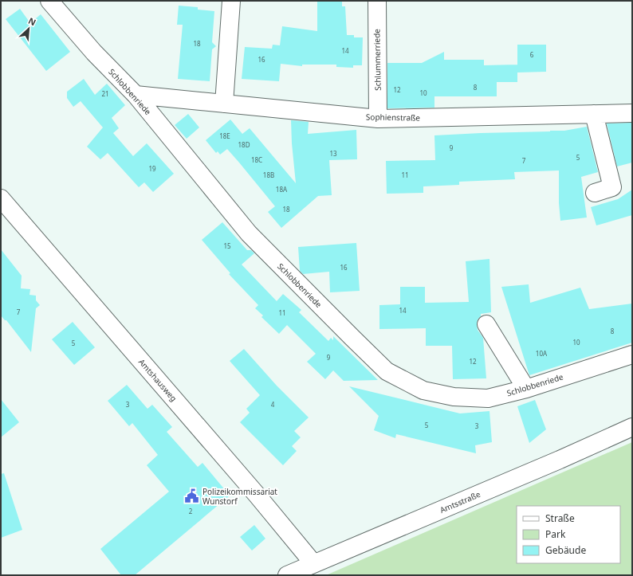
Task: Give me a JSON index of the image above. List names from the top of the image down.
{
  "streets": {
    "street": [
      "Schlummerriede",
      "Schlobbenriede",
      "Sophienstraße",
      "Amtshausweg",
      "Amtsstraße"
    ]
  },
  "crossings": [
    ["Schlummerriede", "Sophienstraße"],
    ["Schlobbenriede", "Sophienstraße"],
    ["Amtshausweg", "Amtsstraße"]
  ],
  "places": {
    "public building": ["Polizeikommissariat Wunstorf"]
  },
  "house_numbers": [
    "18",
    "14",
    "6",
    "16",
    "8",
    "12",
    "10",
    "21",
    "18E",
    "18D",
    "9",
    "13",
    "5",
    "18C",
    "7",
    "19",
    "18B",
    "11",
    "18A",
    "18",
    "15",
    "16",
    "14",
    "7",
    "11",
    "8",
    "10",
    "5",
    "10A",
    "9",
    "12",
    "3",
    "4",
    "5",
    "3",
    "2"
  ],
  "legend": ["Straße", "Park", "Gebäude"],
  "north": "top right"
}
